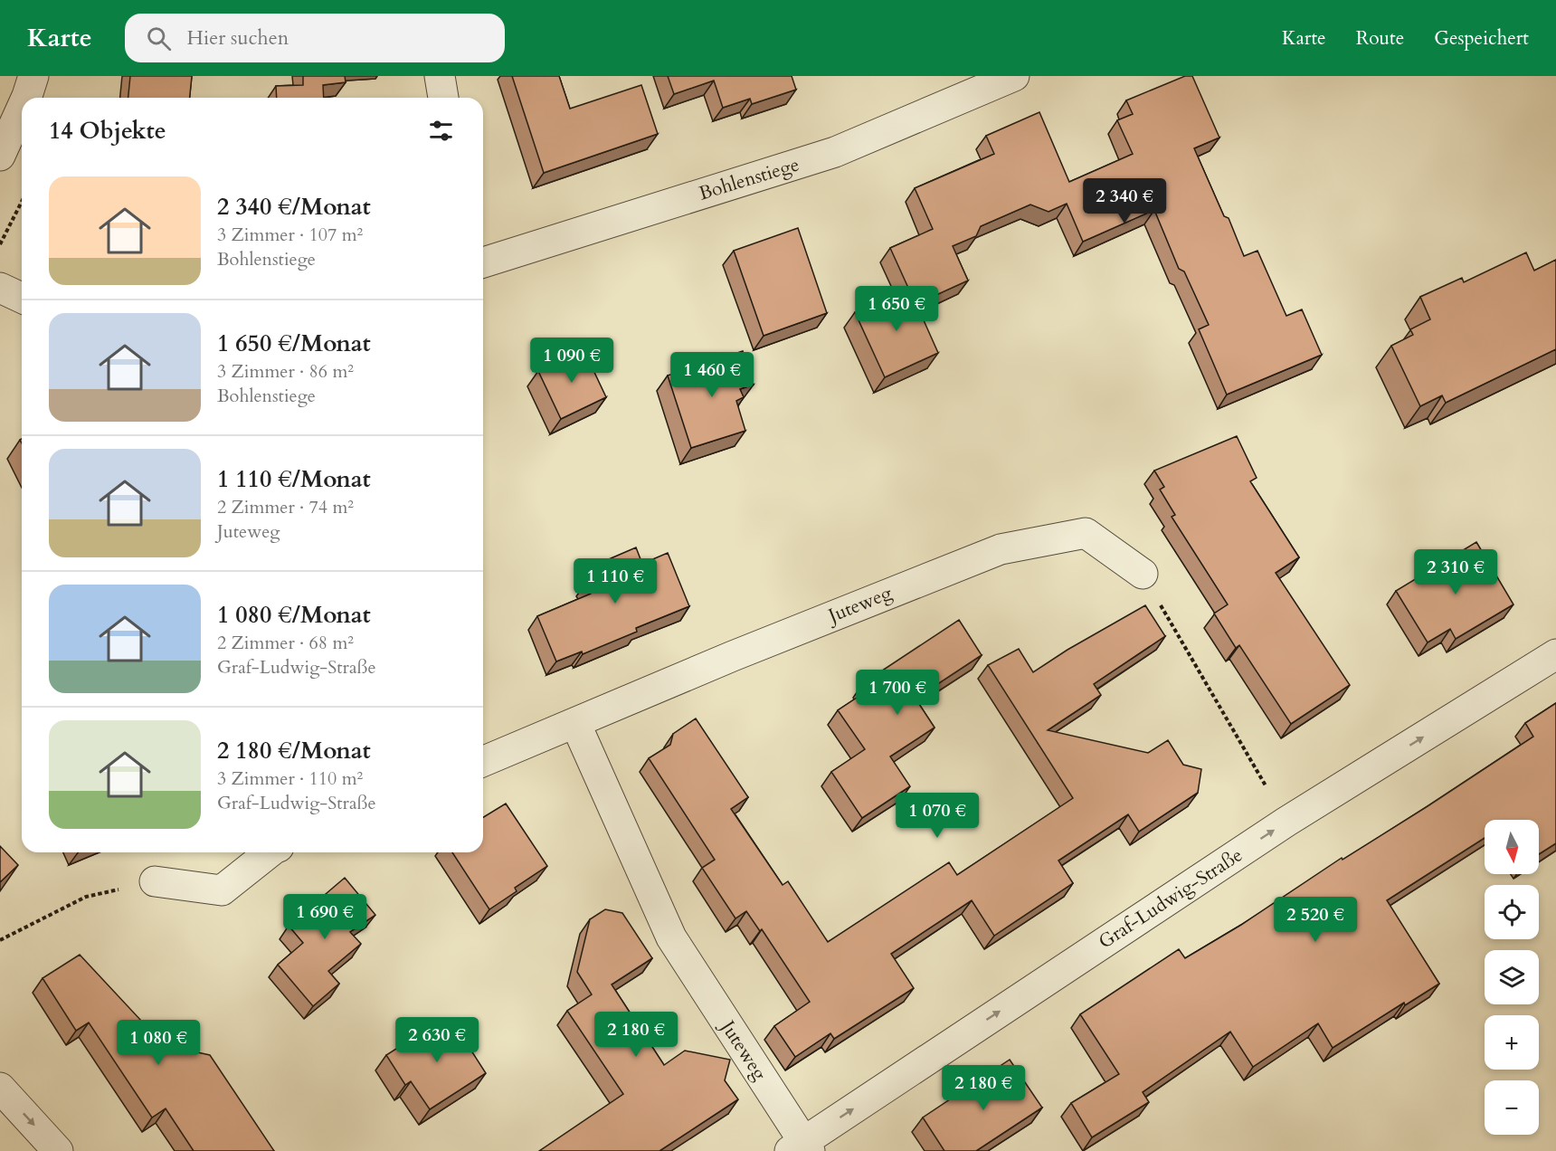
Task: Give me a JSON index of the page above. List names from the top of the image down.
{
  "streets": {
    "street": ["Bohlenstiege", "Juteweg", "Graf-Ludwig-Straße"]
  },
  "crossings": [
    ["Juteweg", "Graf-Ludwig-Straße"]
  ],
  "one_way": ["Graf-Ludwig-Straße"],
  "north": "bottom",
  "page": {
    "header": "Karte",
    "search": "Hier suchen",
    "nav": ["Karte", "Route", "Gespeichert"],
    "heading": "14 Objekte",
    "list": [
      {
        "name": "2 340 €/Monat",
        "note": "3 Zimmer · 107 m² · Bohlenstiege"
      },
      {
        "name": "1 650 €/Monat",
        "note": "3 Zimmer · 86 m² · Bohlenstiege"
      },
      {
        "name": "1 110 €/Monat",
        "note": "2 Zimmer · 74 m² · Juteweg"
      },
      {
        "name": "1 080 €/Monat",
        "note": "2 Zimmer · 68 m² · Graf-Ludwig-Straße"
      },
      {
        "name": "2 180 €/Monat",
        "note": "3 Zimmer · 110 m² · Graf-Ludwig-Straße"
      }
    ],
    "price": [
      "2 340 €",
      "1 650 €",
      "1 090 €",
      "1 460 €",
      "2 310 €",
      "1 110 €",
      "1 700 €",
      "1 070 €",
      "1 690 €",
      "2 520 €",
      "2 180 €",
      "2 630 €",
      "1 080 €",
      "2 180 €"
    ],
    "map_buttons": ["+", "−"]
  }
}
